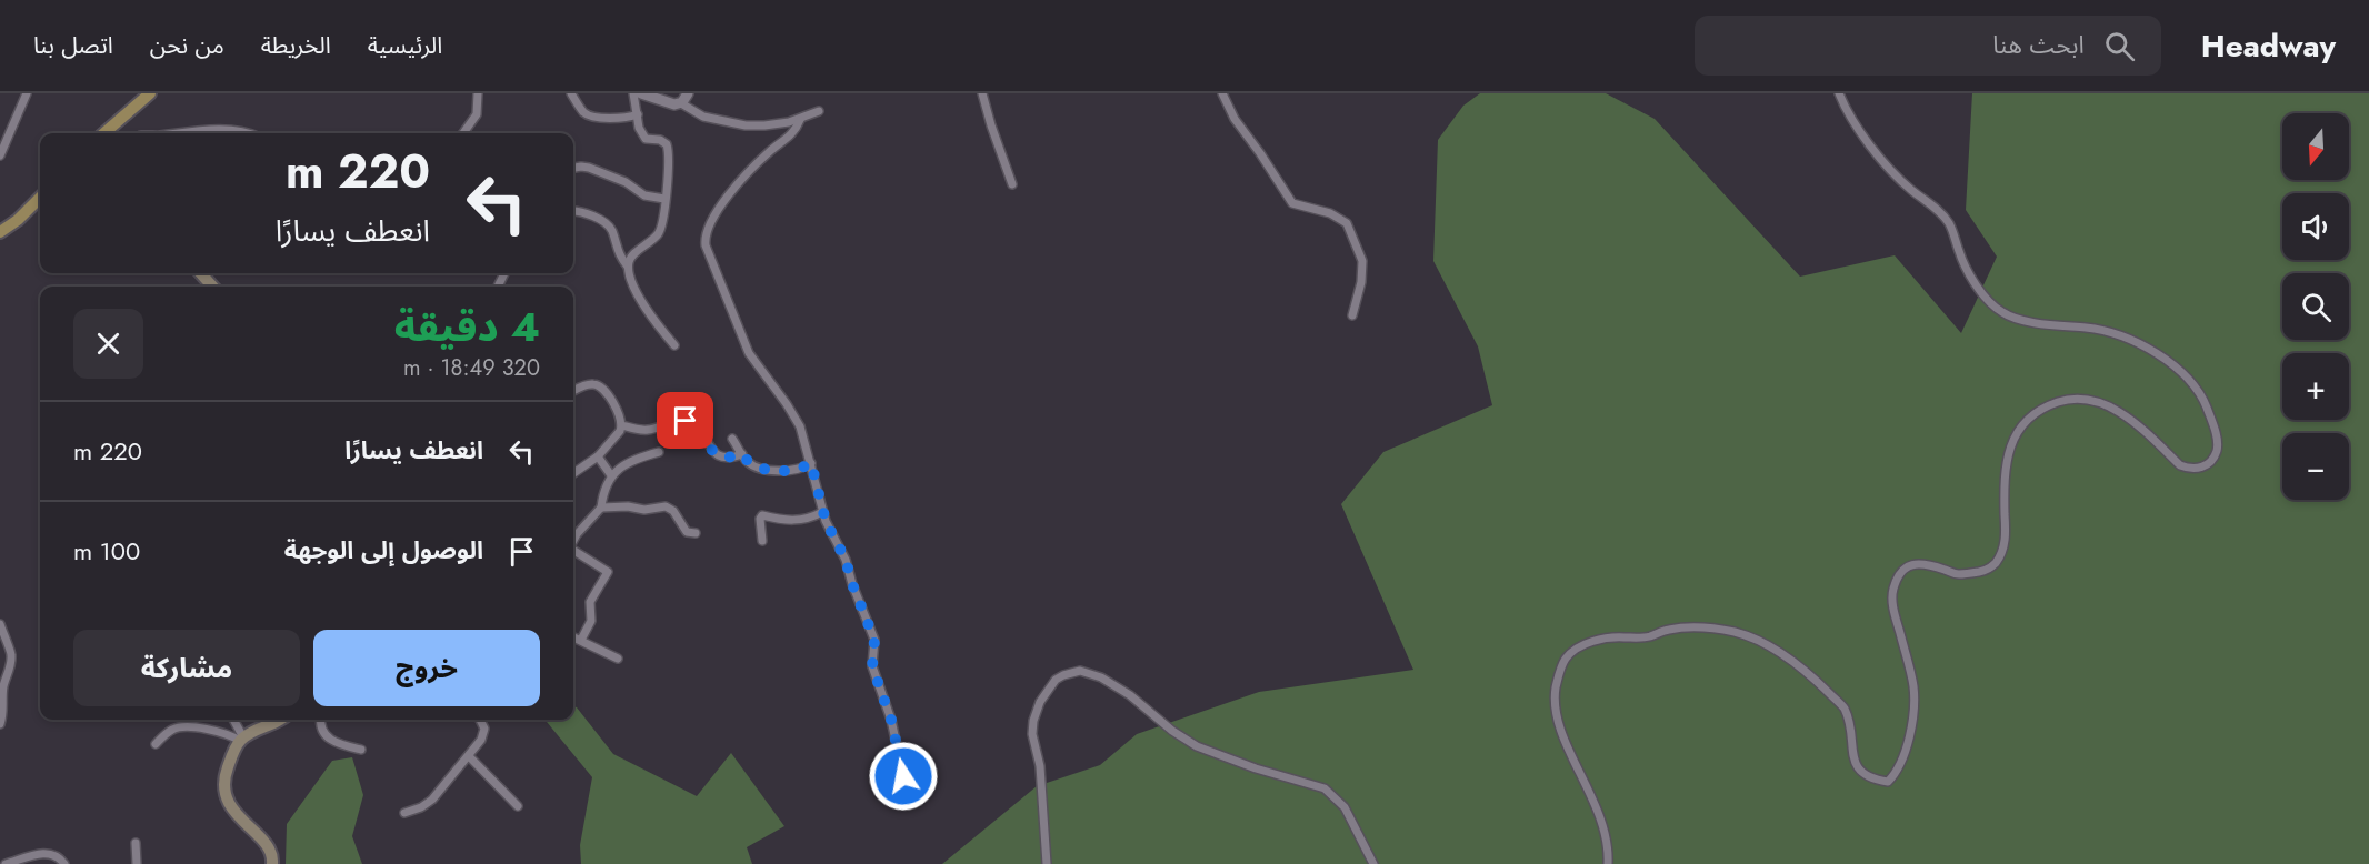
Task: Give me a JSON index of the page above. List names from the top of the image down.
{
  "north": "bottom",
  "page": {
    "header": "Headway",
    "search": "ابحث هنا",
    "nav": [
      "الرئيسية",
      "الخريطة",
      "من نحن",
      "اتصل بنا"
    ],
    "map_buttons": ["+", "−"],
    "turn": ["220 m", "انعطف يسارًا"],
    "heading": ["4 دقيقة", "320 m · 18:49"],
    "list": [
      {
        "name": "انعطف يسارًا",
        "value": "220 m"
      },
      {
        "name": "الوصول إلى الوجهة",
        "value": "100 m"
      }
    ],
    "buttons": ["خروج", "مشاركة"]
  }
}
